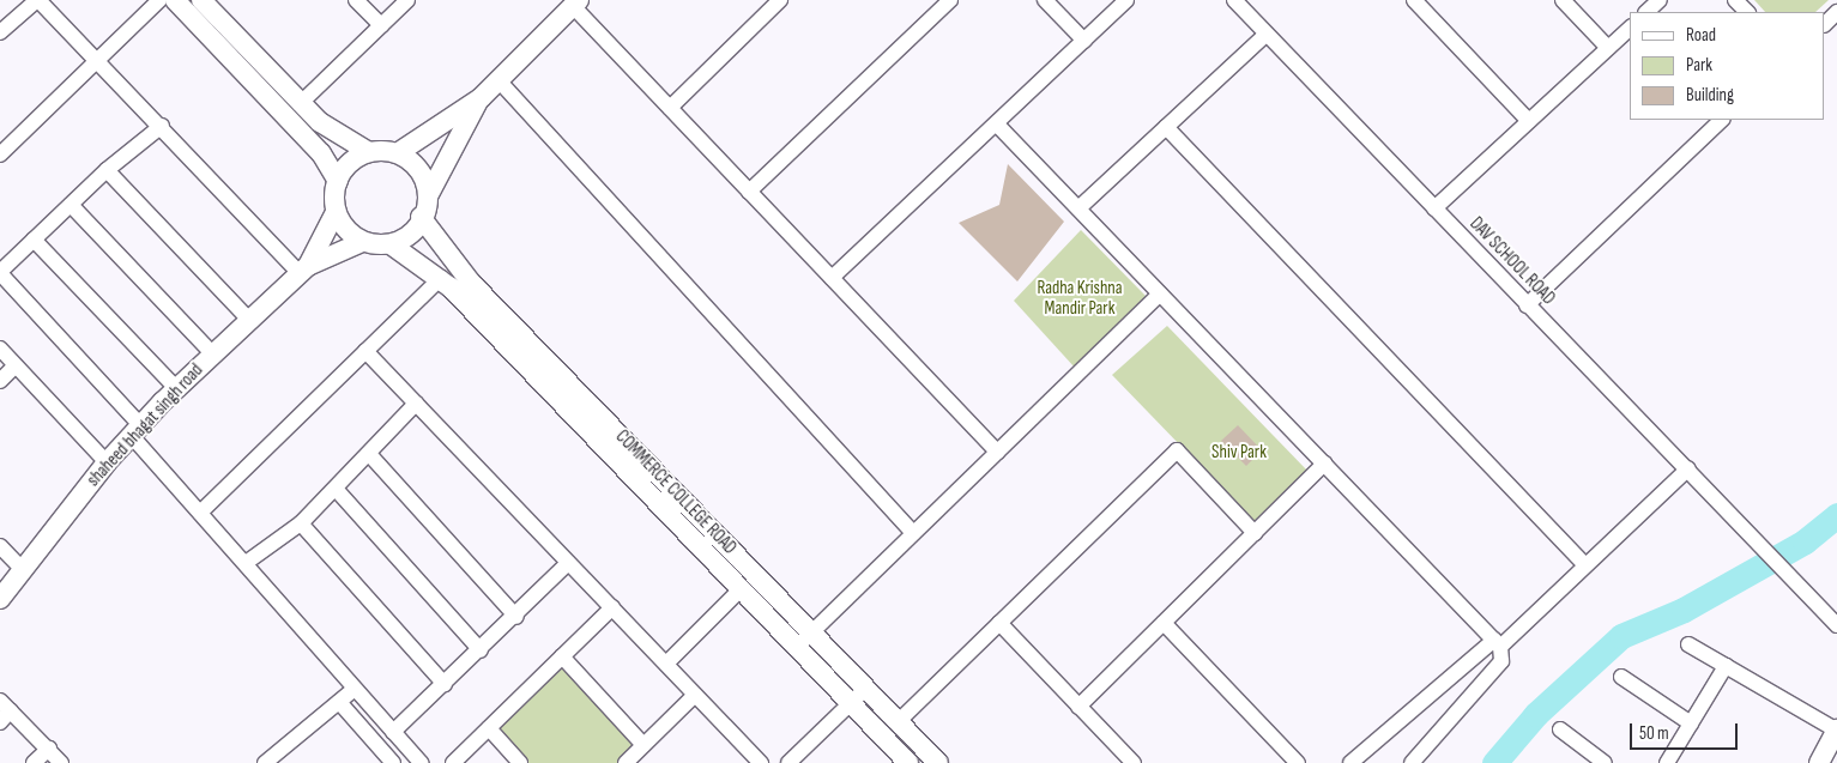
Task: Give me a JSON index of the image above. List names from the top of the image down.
{
  "streets": {
    "street": ["DAV SCHOOL ROAD", "shaheed bhagat singh road", "COMMERCE COLLEGE ROAD"]
  },
  "parks": ["Radha Krishna Mandir Park", "Shiv Park"],
  "legend": ["Road", "Park", "Building"],
  "scale_bar": "50 m"
}
